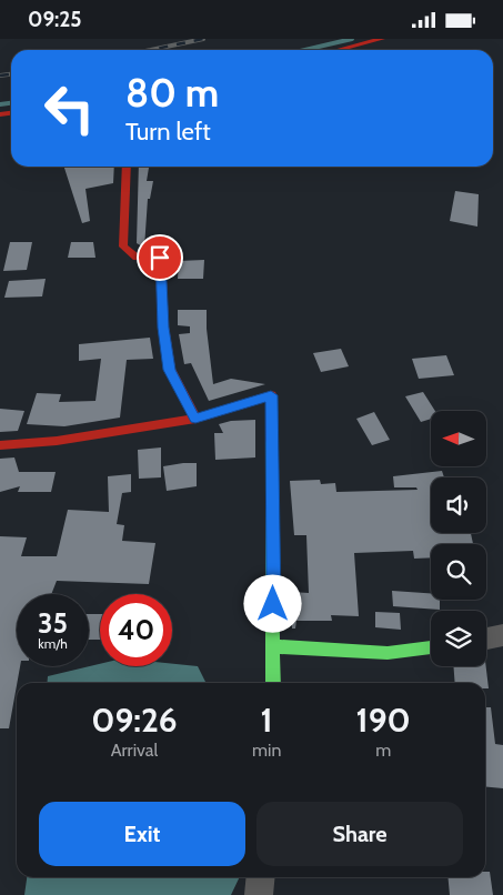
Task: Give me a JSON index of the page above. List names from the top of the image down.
{
  "north": "left",
  "page": {
    "status": "09:25",
    "turn": ["80 m", "Turn left"],
    "speed": "35 km/h",
    "limit": "40",
    "eta": [
      "09:26",
      "Arrival",
      "1",
      "min",
      "190",
      "m"
    ],
    "buttons": ["Exit", "Share"]
  }
}
